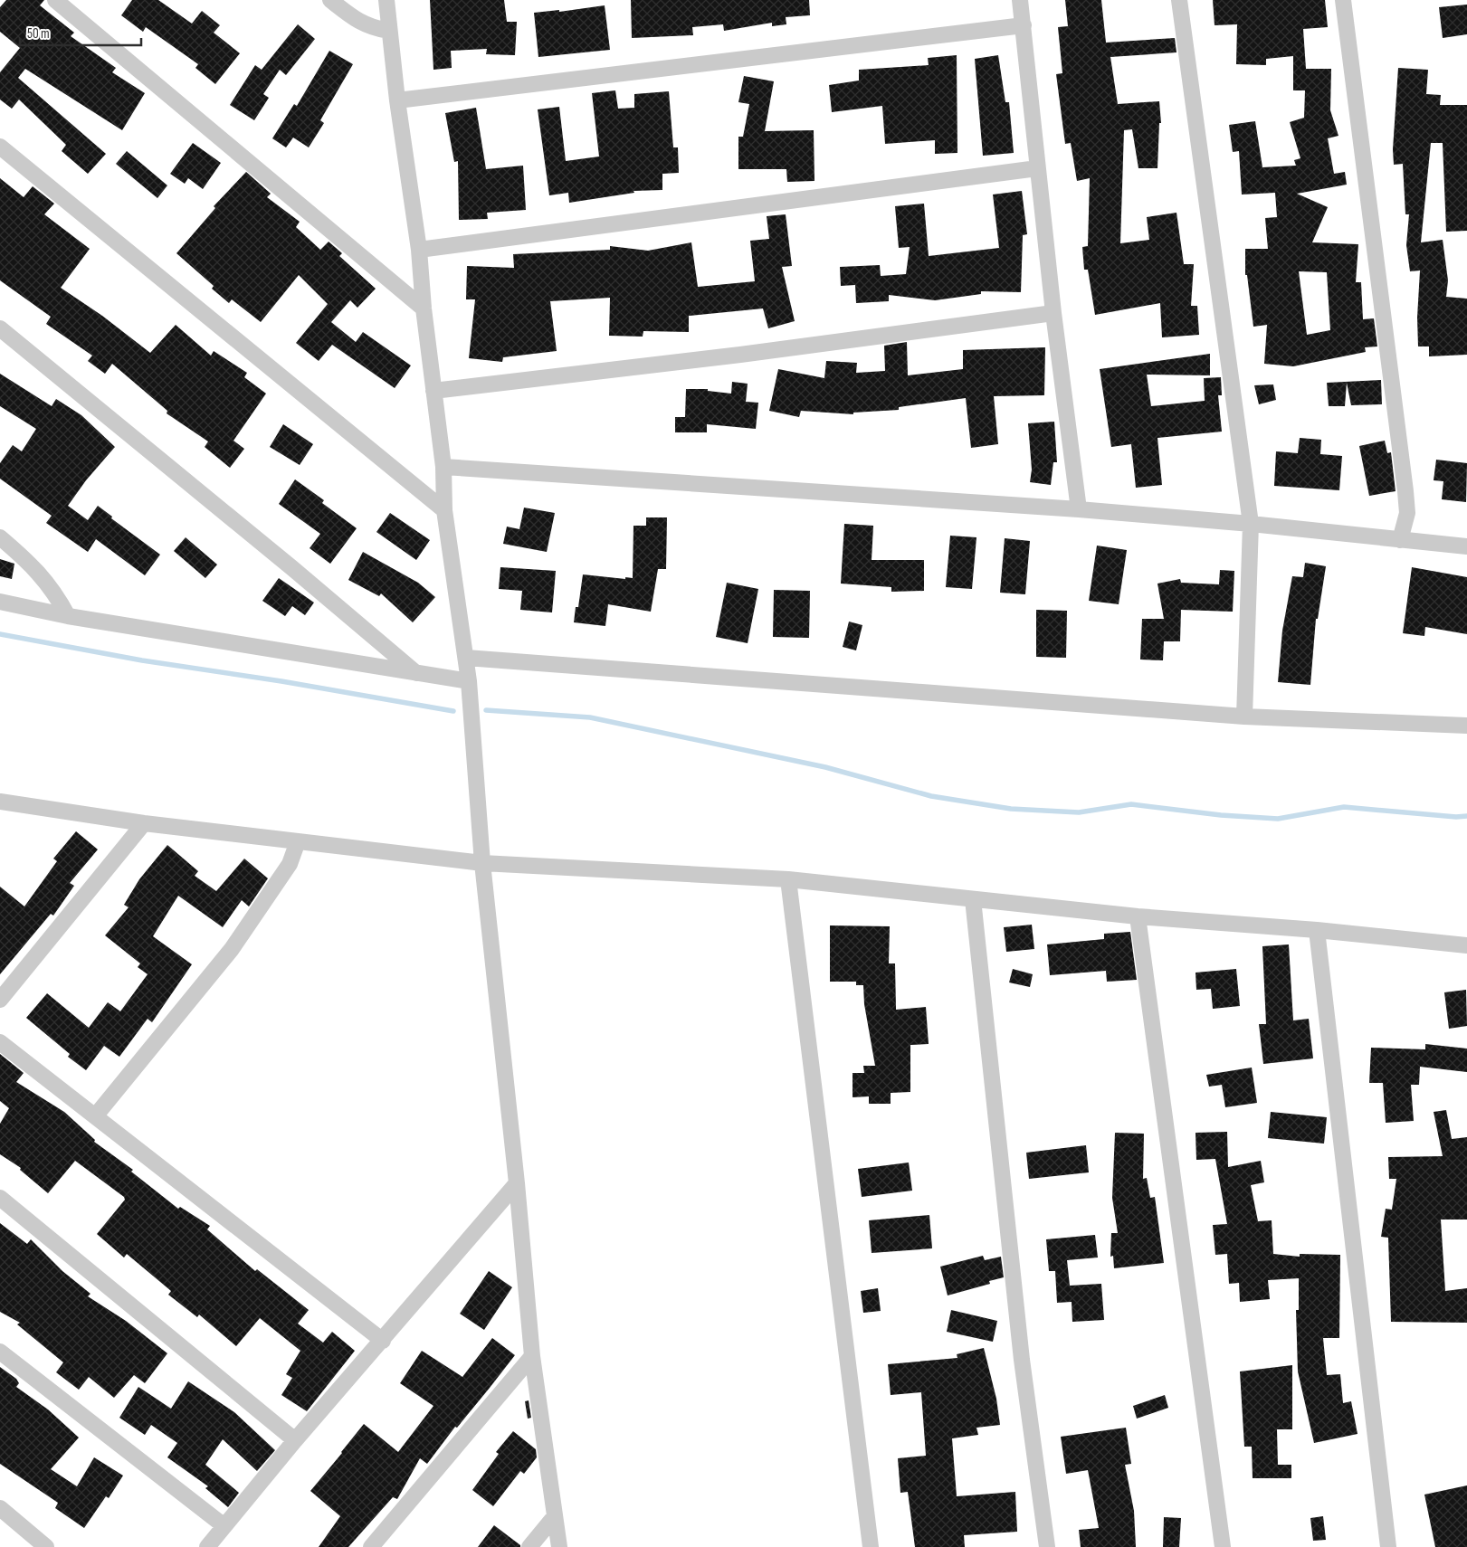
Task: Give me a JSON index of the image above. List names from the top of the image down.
{
  "scale_bar": "50 m"
}
